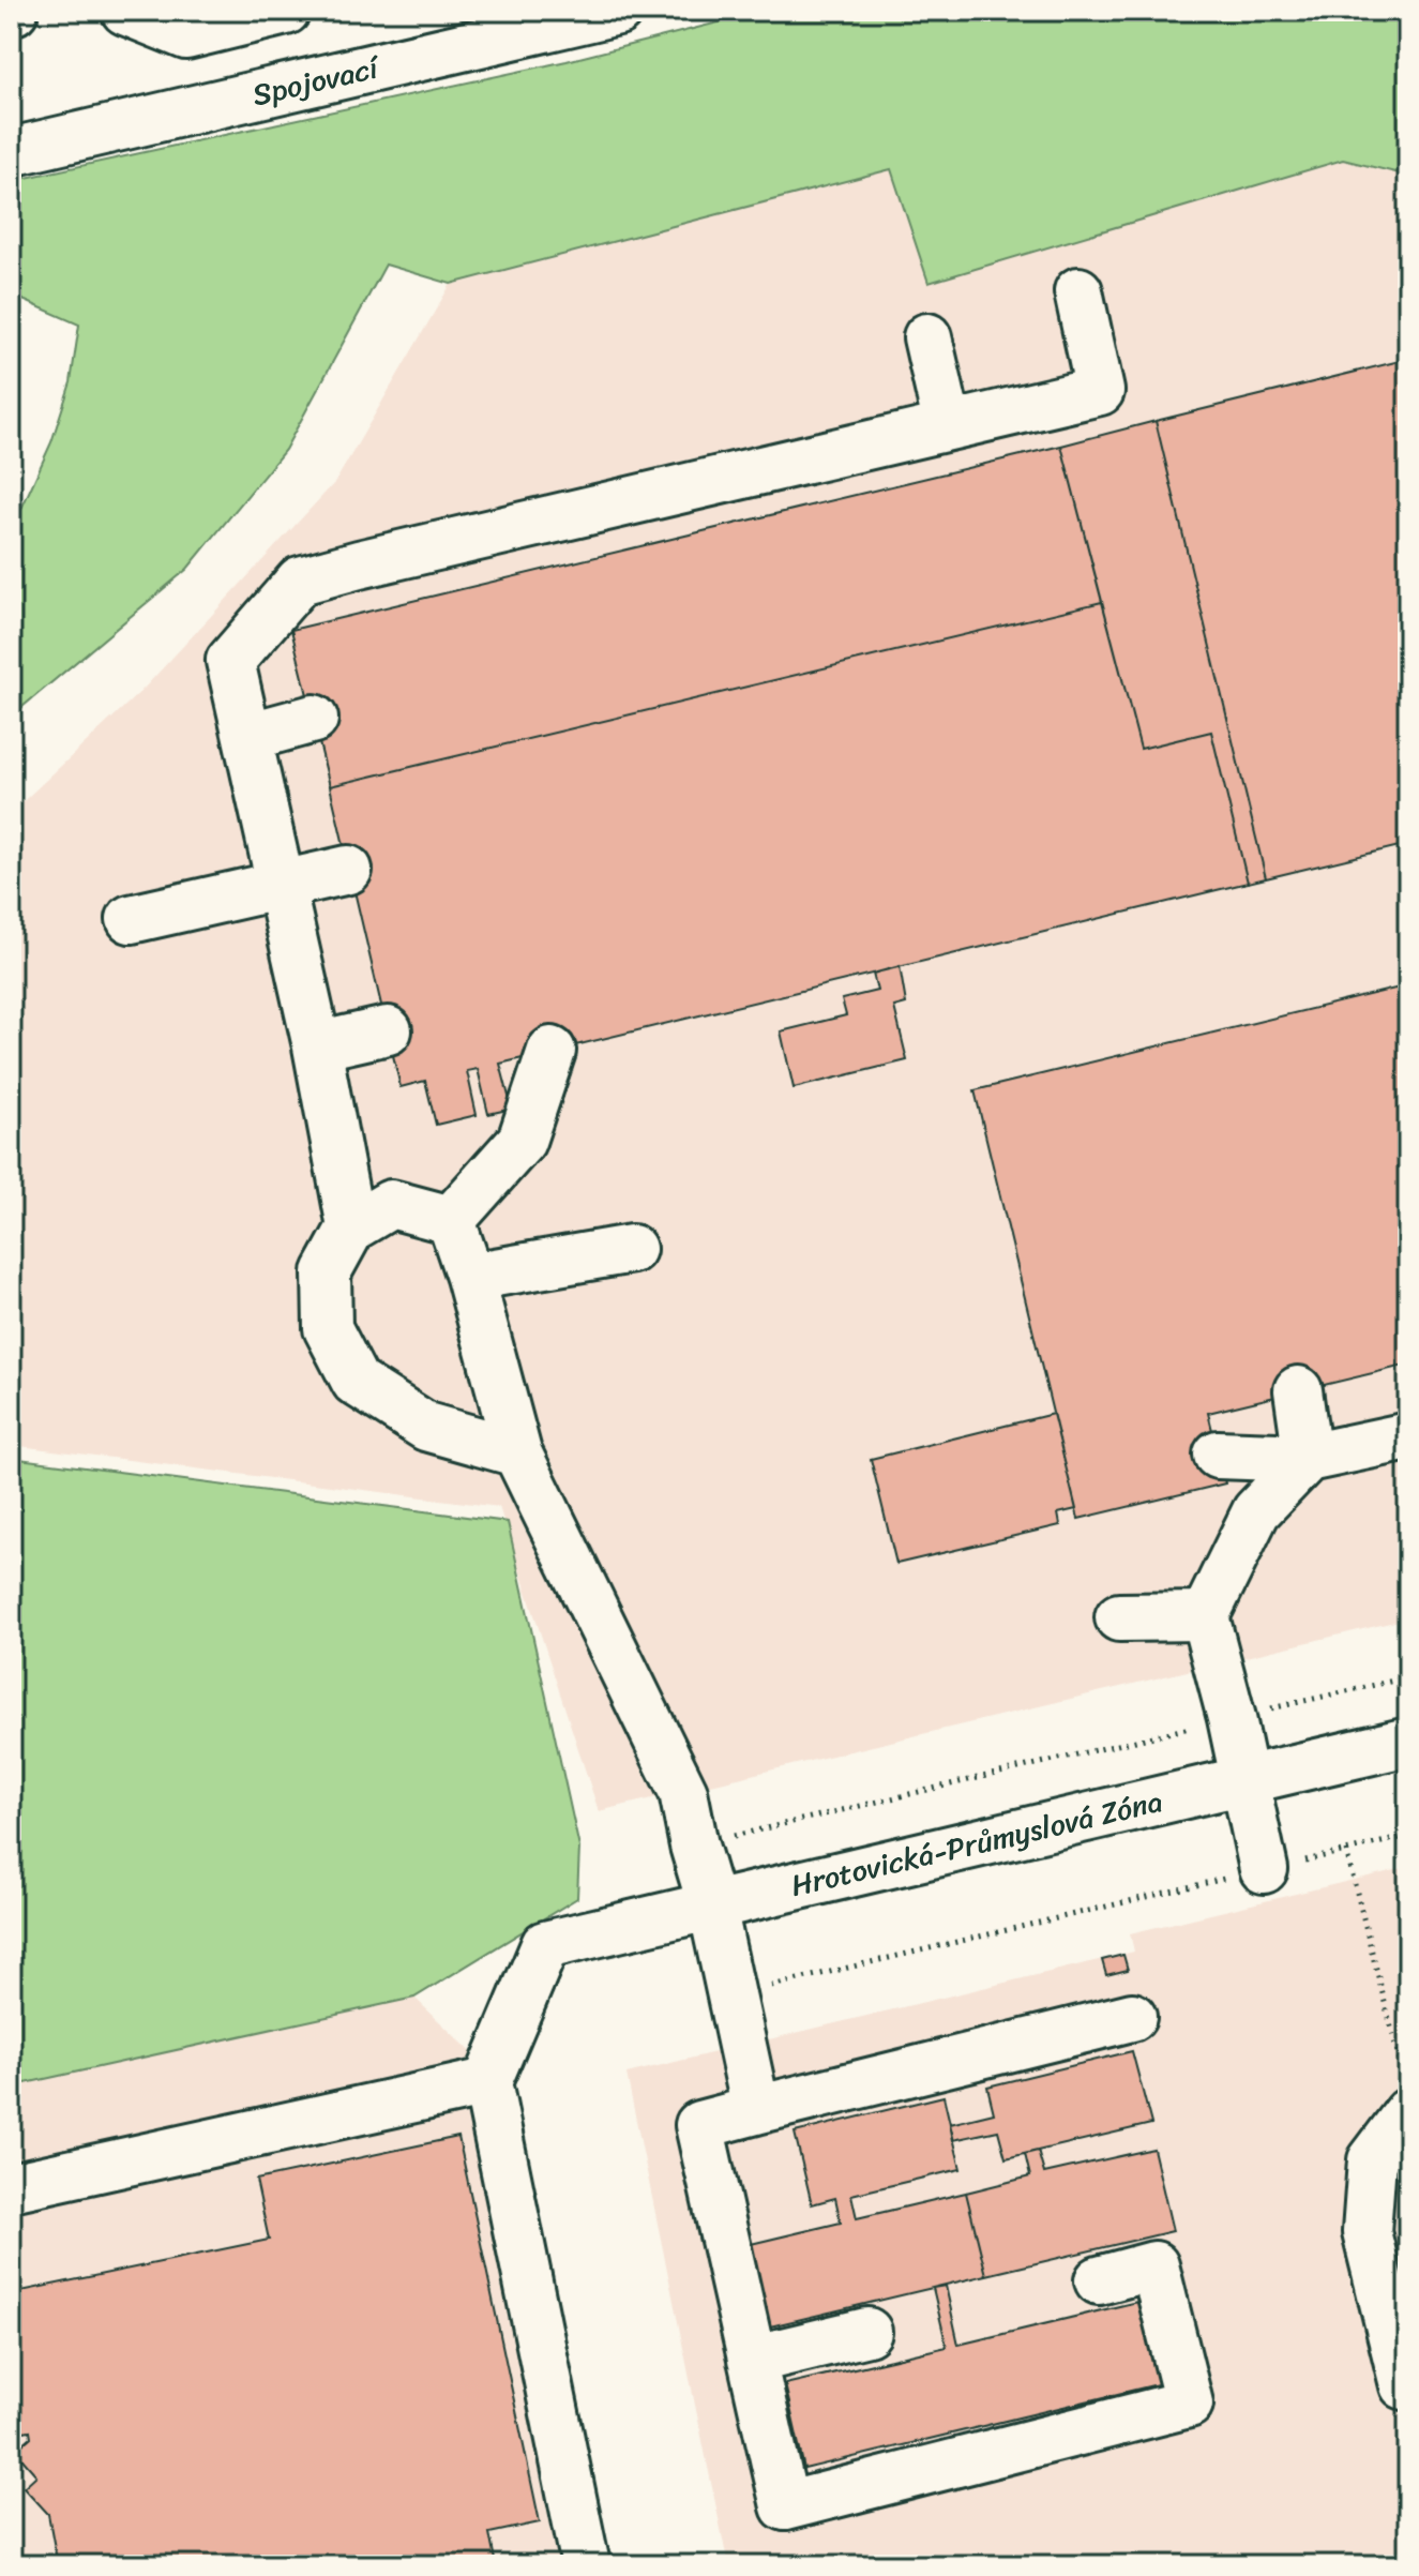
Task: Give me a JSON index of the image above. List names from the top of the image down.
{
  "streets": {
    "street": ["Spojovací", "Hrotovická-Průmyslová Zóna"]
  }
}
